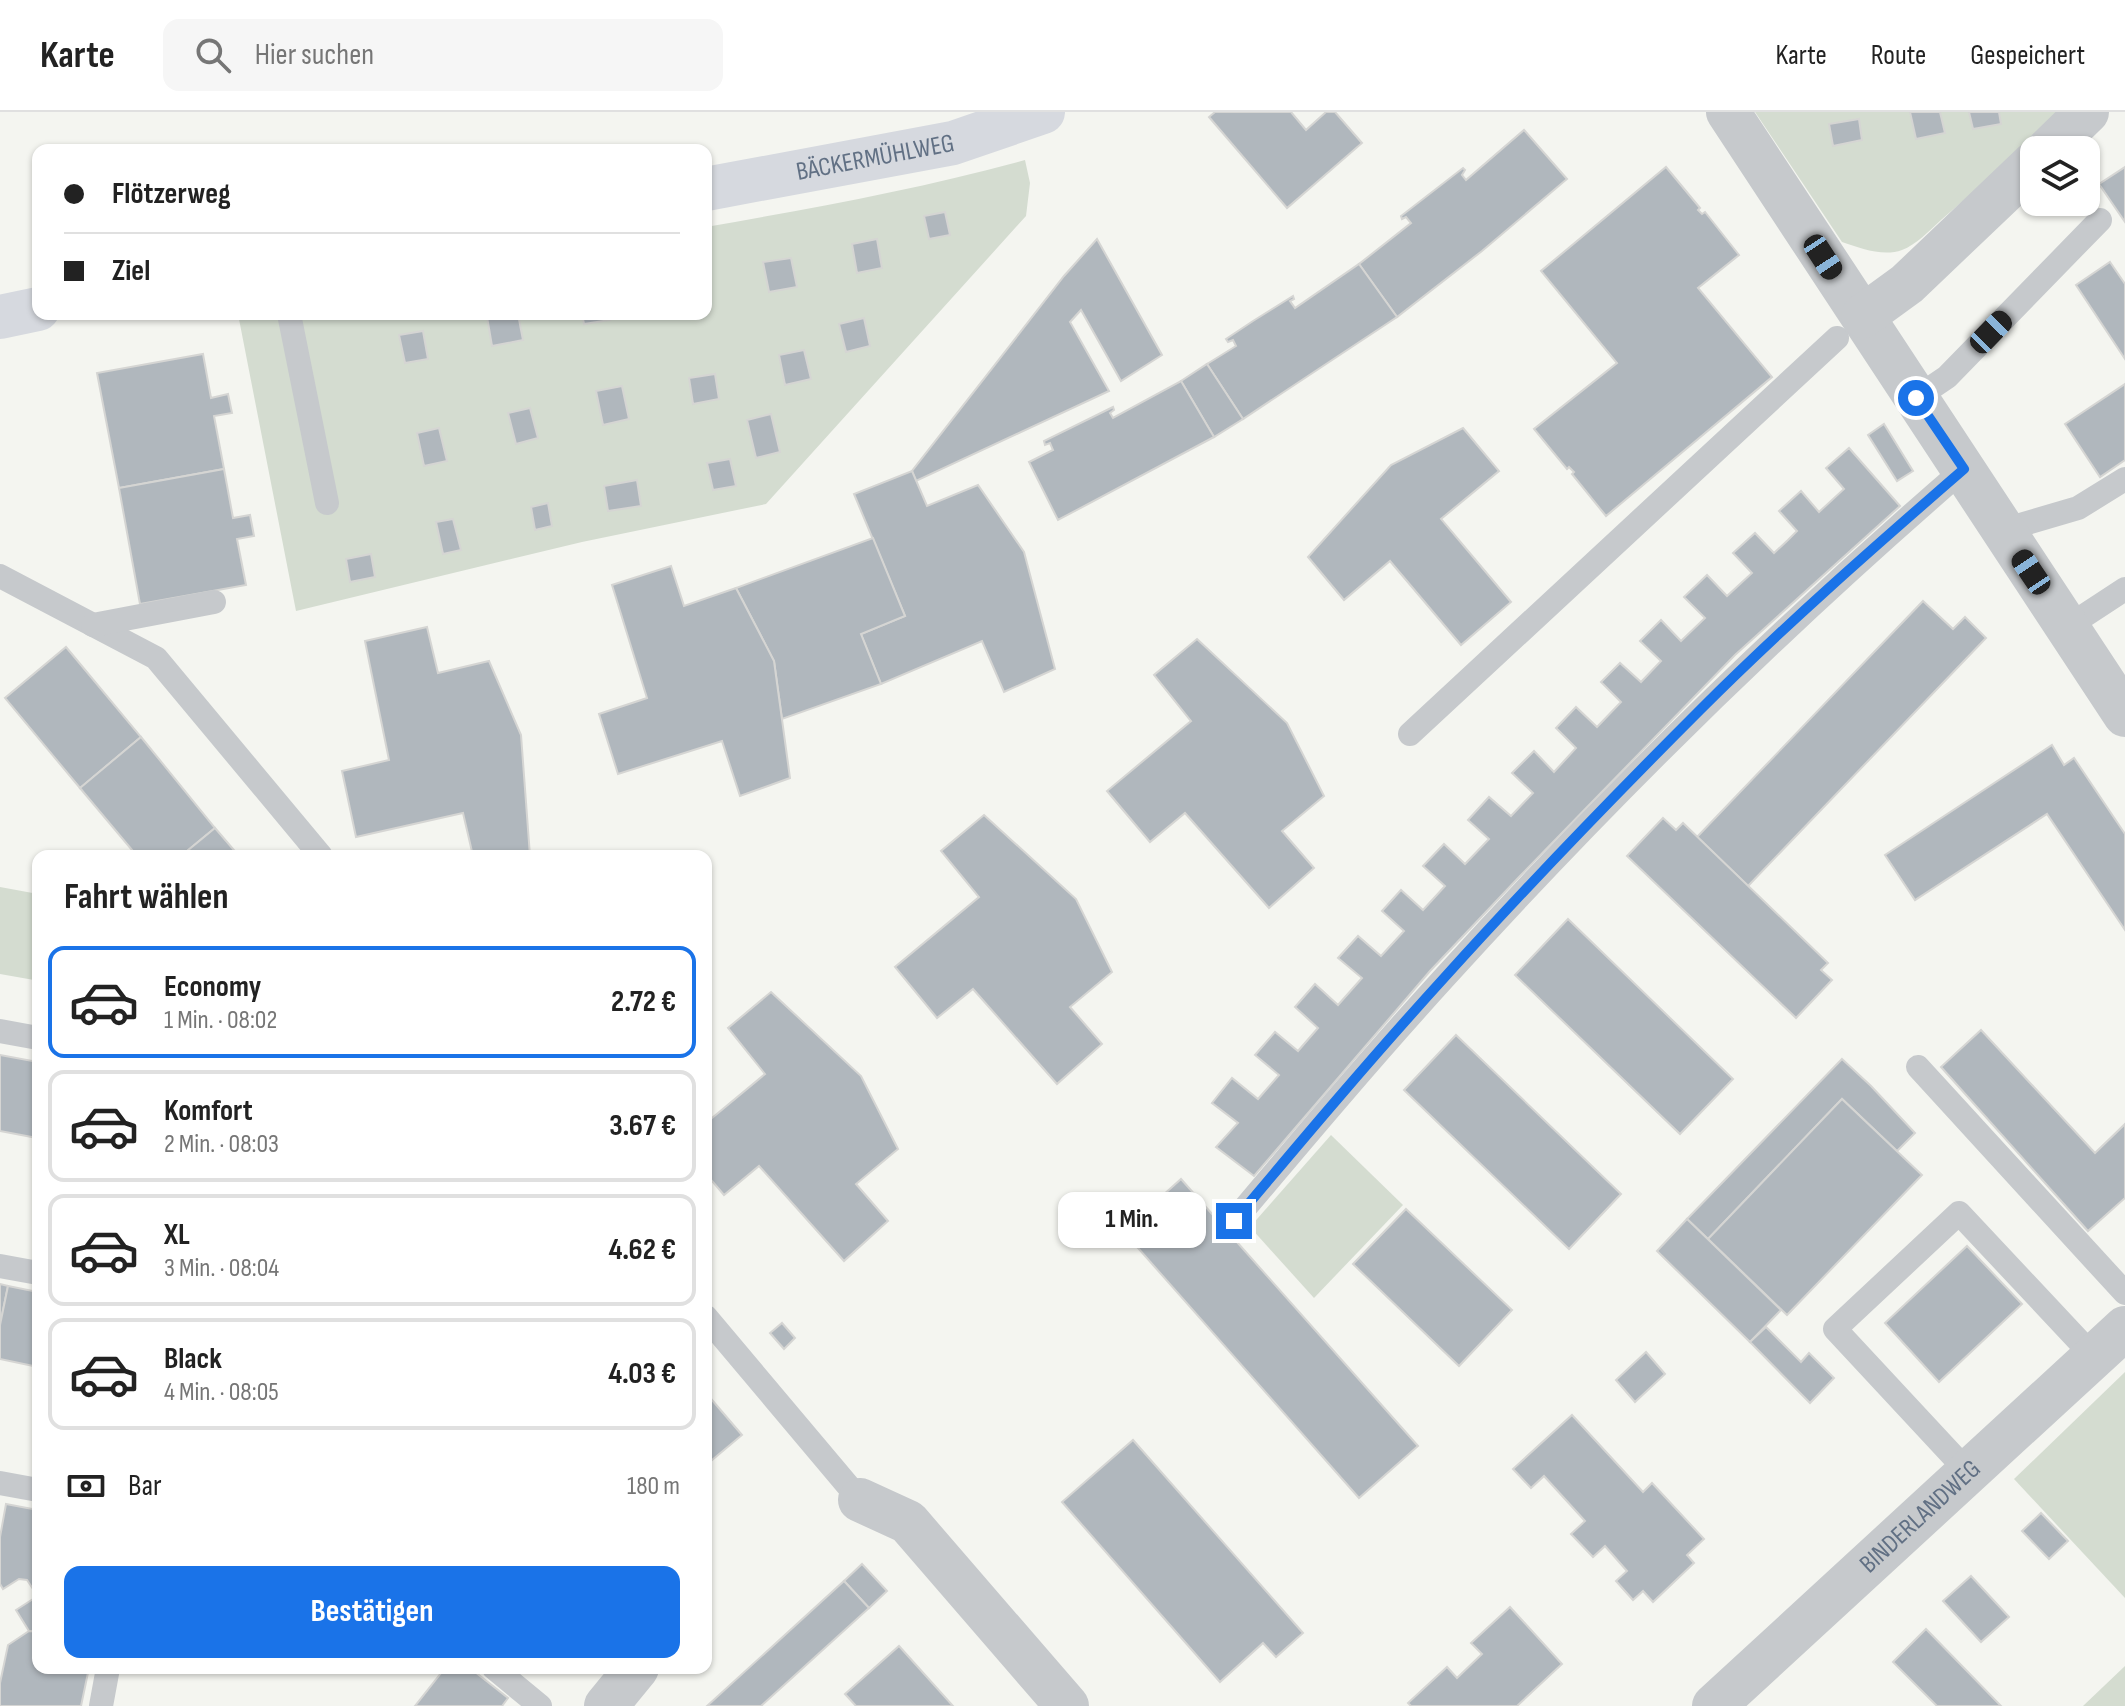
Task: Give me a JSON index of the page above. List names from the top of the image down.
{
  "streets": {
    "street": ["BÄCKERMÜHLWEG", "BINDERLANDWEG"]
  },
  "page": {
    "header": "Karte",
    "search": "Hier suchen",
    "nav": ["Karte", "Route", "Gespeichert"],
    "banner": ["Flötzerweg", "Ziel"],
    "heading": "Fahrt wählen",
    "list": [
      {
        "name": "Economy",
        "note": "1 Min. · 08:02",
        "value": "2.72 €"
      },
      {
        "name": "Komfort",
        "note": "2 Min. · 08:03",
        "value": "3.67 €"
      },
      {
        "name": "XL",
        "note": "3 Min. · 08:04",
        "value": "4.62 €"
      },
      {
        "name": "Black",
        "note": "4 Min. · 08:05",
        "value": "4.03 €"
      }
    ],
    "bubble": "1 Min.",
    "pay": ["Bar", "180 m"],
    "buttons": "Bestätigen"
  }
}
